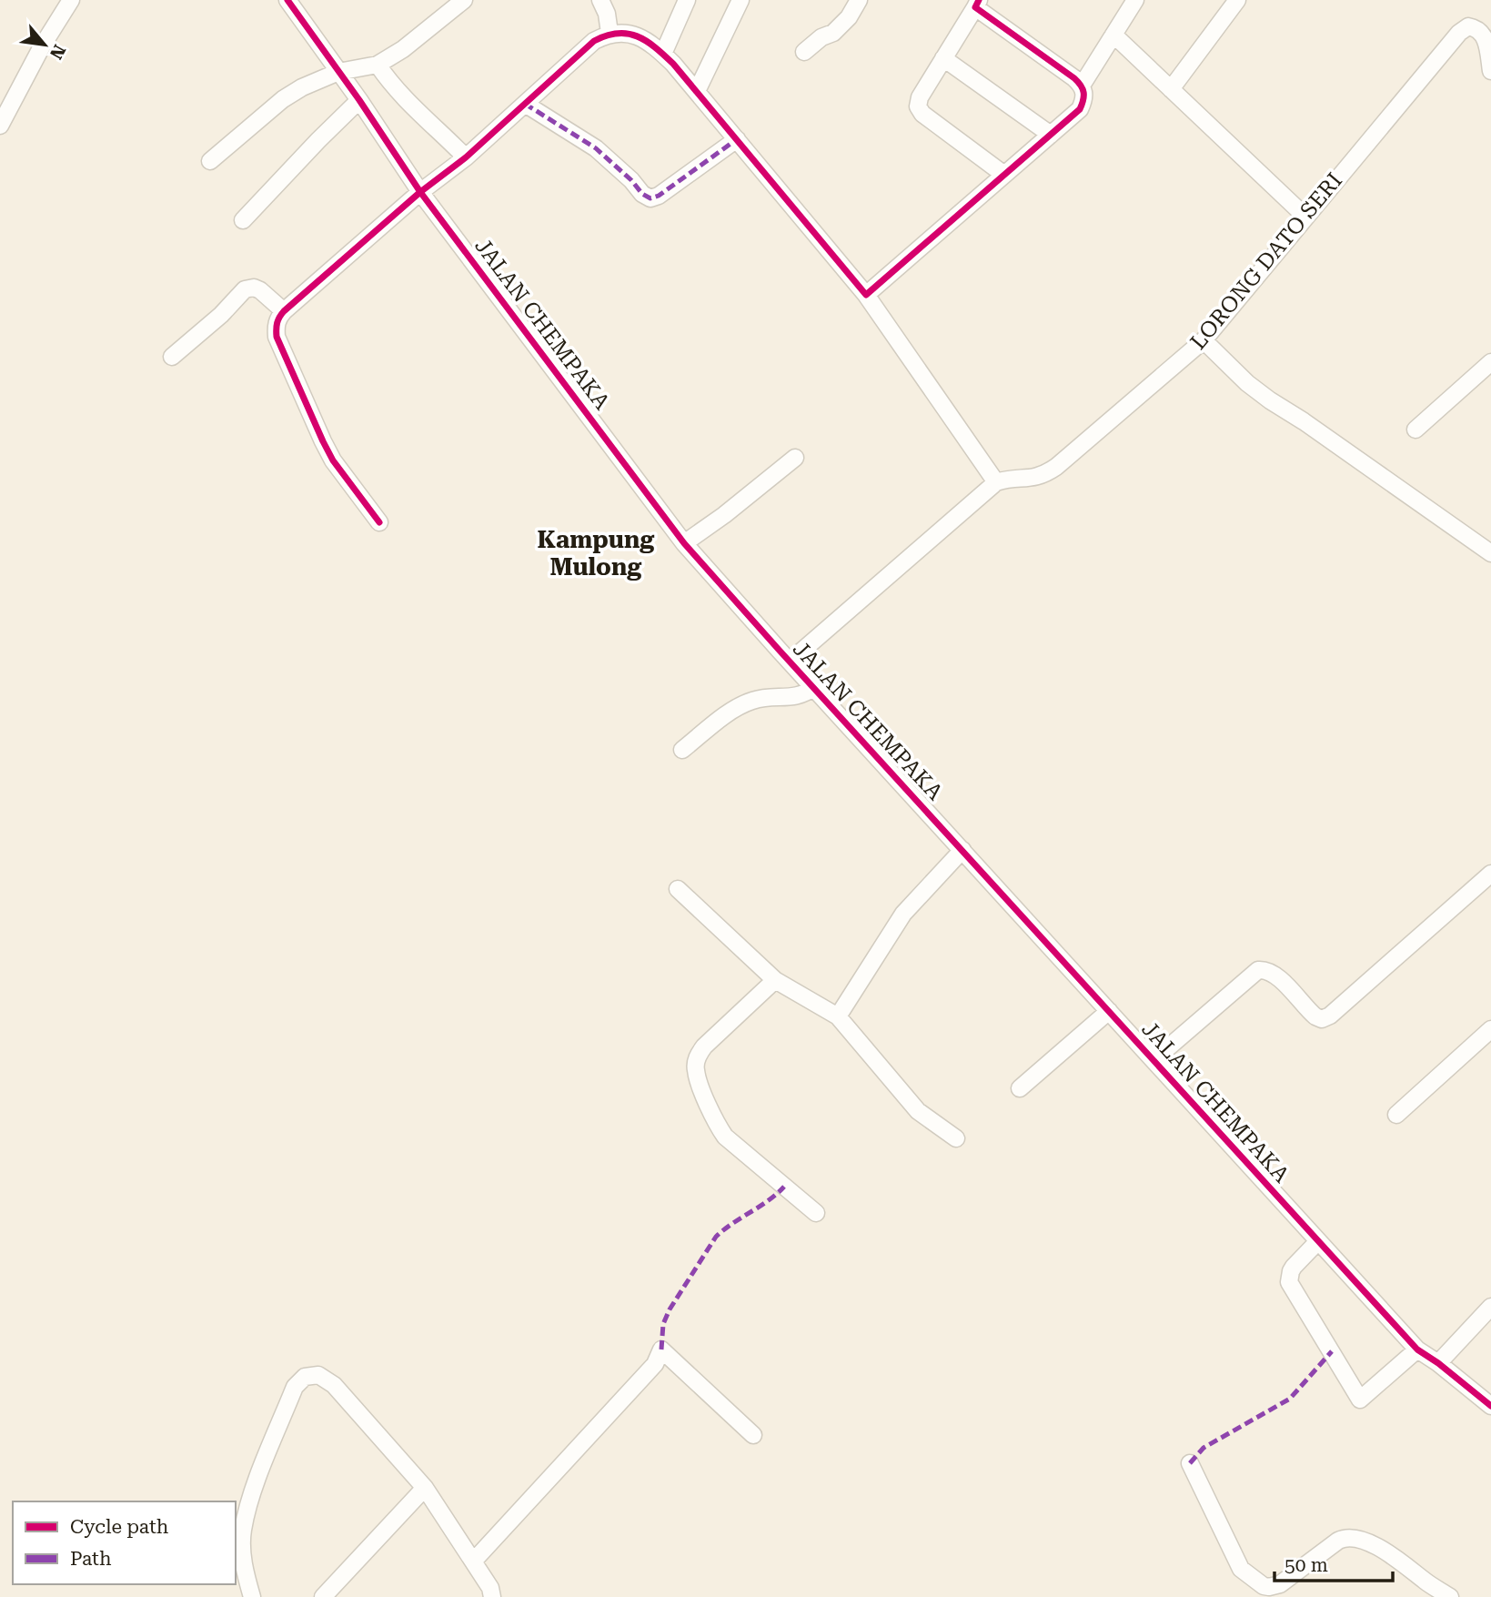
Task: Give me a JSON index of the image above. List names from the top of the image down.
{
  "streets": {
    "street": ["LORONG DATO SERI", "JALAN CHEMPAKA"]
  },
  "districts": ["Kampung Mulong"],
  "legend": ["Cycle path", "Path"],
  "scale_bar": "50 m",
  "north": "bottom right"
}
